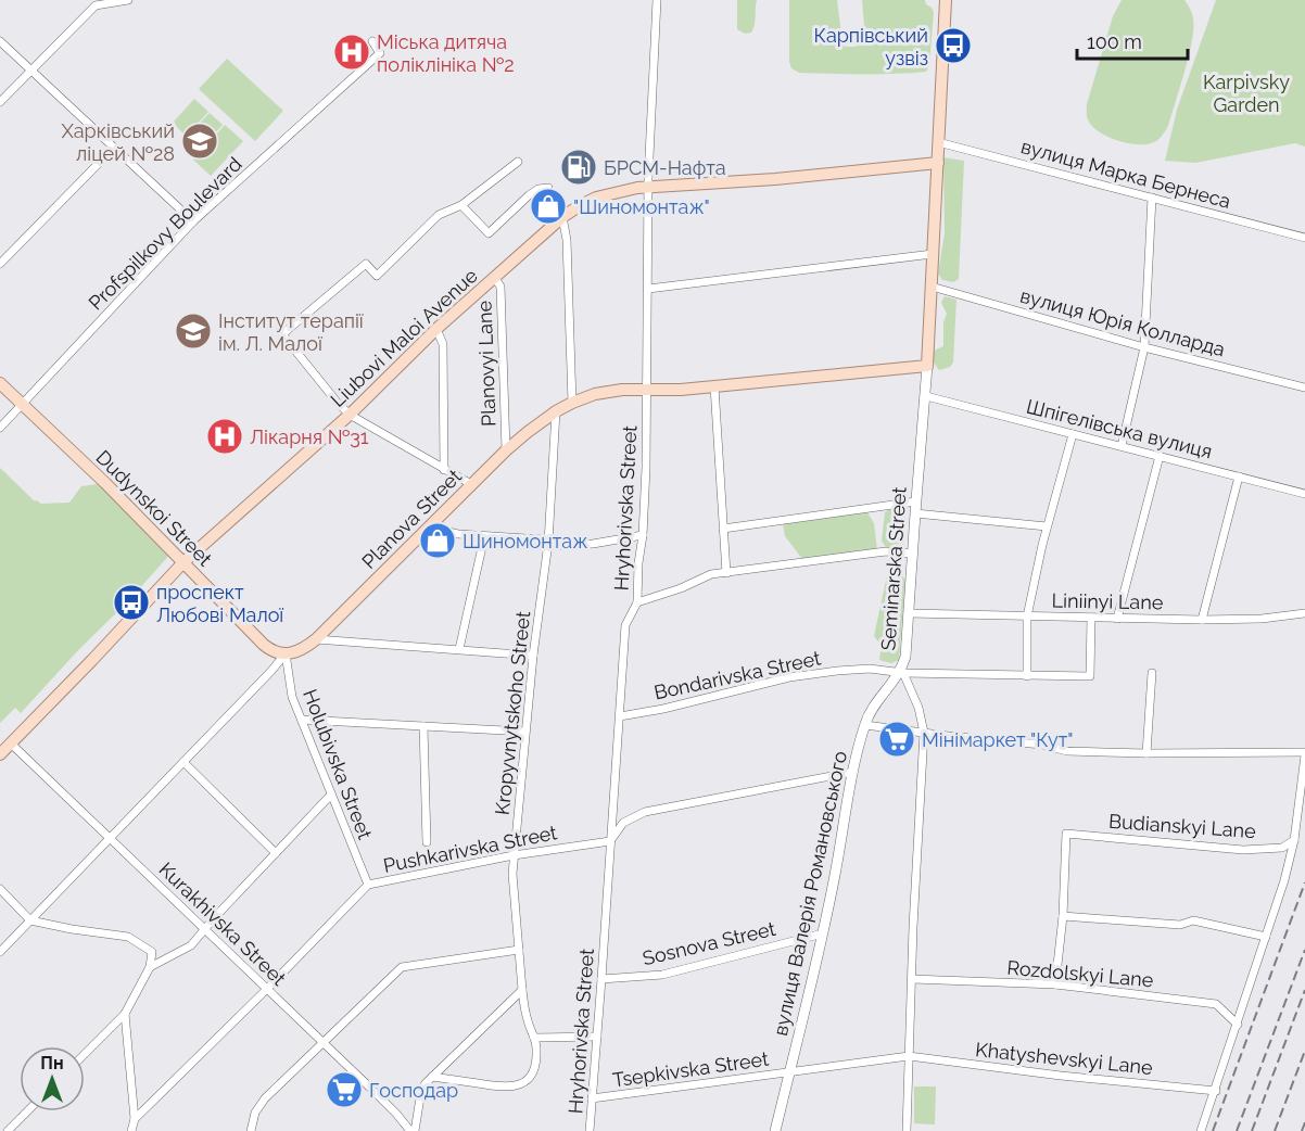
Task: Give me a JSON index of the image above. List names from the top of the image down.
{
  "streets": {
    "main road": [
      "Liubovi Maloi Avenue",
      "Dudynskoi Street",
      "Planova Street",
      "Seminarska Street"
    ],
    "street": [
      "вулиця Марка Бернеса",
      "Profspilkovy Boulevard",
      "вулиця Юрія Колларда",
      "Planovyi Lane",
      "Шпігелівська вулиця",
      "Hryhorivska Street",
      "Liniinyi Lane",
      "Bondarivska Street",
      "Kropyvnytskoho Street",
      "Holubivska Street",
      "Budianskyi Lane",
      "Pushkarivska Street",
      "вулиця Валерія Романовського",
      "Kurakhivska Street",
      "Sosnova Street",
      "Rozdolskyi Lane",
      "Khatyshevskyi Lane",
      "Tsepkivska Street"
    ]
  },
  "crossings": [
    ["вулиця Марка Бернеса", "Seminarska Street"],
    ["Profspilkovy Boulevard", "Dudynskoi Street"],
    ["вулиця Юрія Колларда", "Seminarska Street"],
    ["Liubovi Maloi Avenue", "Planovyi Lane"],
    ["Liubovi Maloi Avenue", "Dudynskoi Street"],
    ["Liubovi Maloi Avenue", "Hryhorivska Street"],
    ["Liubovi Maloi Avenue", "Seminarska Street"],
    ["Liubovi Maloi Avenue", "Kurakhivska Street"],
    ["Planovyi Lane", "Planova Street"],
    ["Шпігелівська вулиця", "Seminarska Street"],
    ["Dudynskoi Street", "Planova Street"],
    ["Dudynskoi Street", "Holubivska Street"],
    ["Hryhorivska Street", "Planova Street"],
    ["Hryhorivska Street", "Bondarivska Street"],
    ["Hryhorivska Street", "Pushkarivska Street"],
    ["Hryhorivska Street", "Sosnova Street"],
    ["Hryhorivska Street", "Tsepkivska Street"],
    ["Planova Street", "Seminarska Street"],
    ["Planova Street", "Kropyvnytskoho Street"],
    ["Planova Street", "Holubivska Street"],
    ["Planova Street", "Kurakhivska Street"],
    ["Seminarska Street", "Liniinyi Lane"],
    ["Seminarska Street", "Bondarivska Street"],
    ["Seminarska Street", "вулиця Валерія Романовського"],
    ["Seminarska Street", "Rozdolskyi Lane"],
    ["Seminarska Street", "Khatyshevskyi Lane"],
    ["Seminarska Street", "Tsepkivska Street"],
    ["Liniinyi Lane", "Bondarivska Street"],
    ["Bondarivska Street", "вулиця Валерія Романовського"],
    ["Kropyvnytskoho Street", "Pushkarivska Street"],
    ["Holubivska Street", "Pushkarivska Street"],
    ["Pushkarivska Street", "Kurakhivska Street"],
    ["вулиця Валерія Романовського", "Sosnova Street"],
    ["вулиця Валерія Романовського", "Tsepkivska Street"],
    ["Khatyshevskyi Lane", "Tsepkivska Street"]
  ],
  "parks": ["Karpivsky Garden"],
  "places": {
    "bus stop": ["Карпівський узвіз", "проспект Любові Малої"],
    "hospital": ["Міська дитяча поліклініка №2", "Лікарня №31"],
    "school or university": ["Харківський ліцей №28", "Інститут терапії ім. Л. Малої"],
    "fuel station": ["БРСМ-Нафта"],
    "shop": ["\"Шиномонтаж\"", "Шиномонтаж"],
    "supermarket": ["Мінімаркет \"Кут\"", "Господар"]
  },
  "scale_bar": "100 m",
  "north": "top"
}
